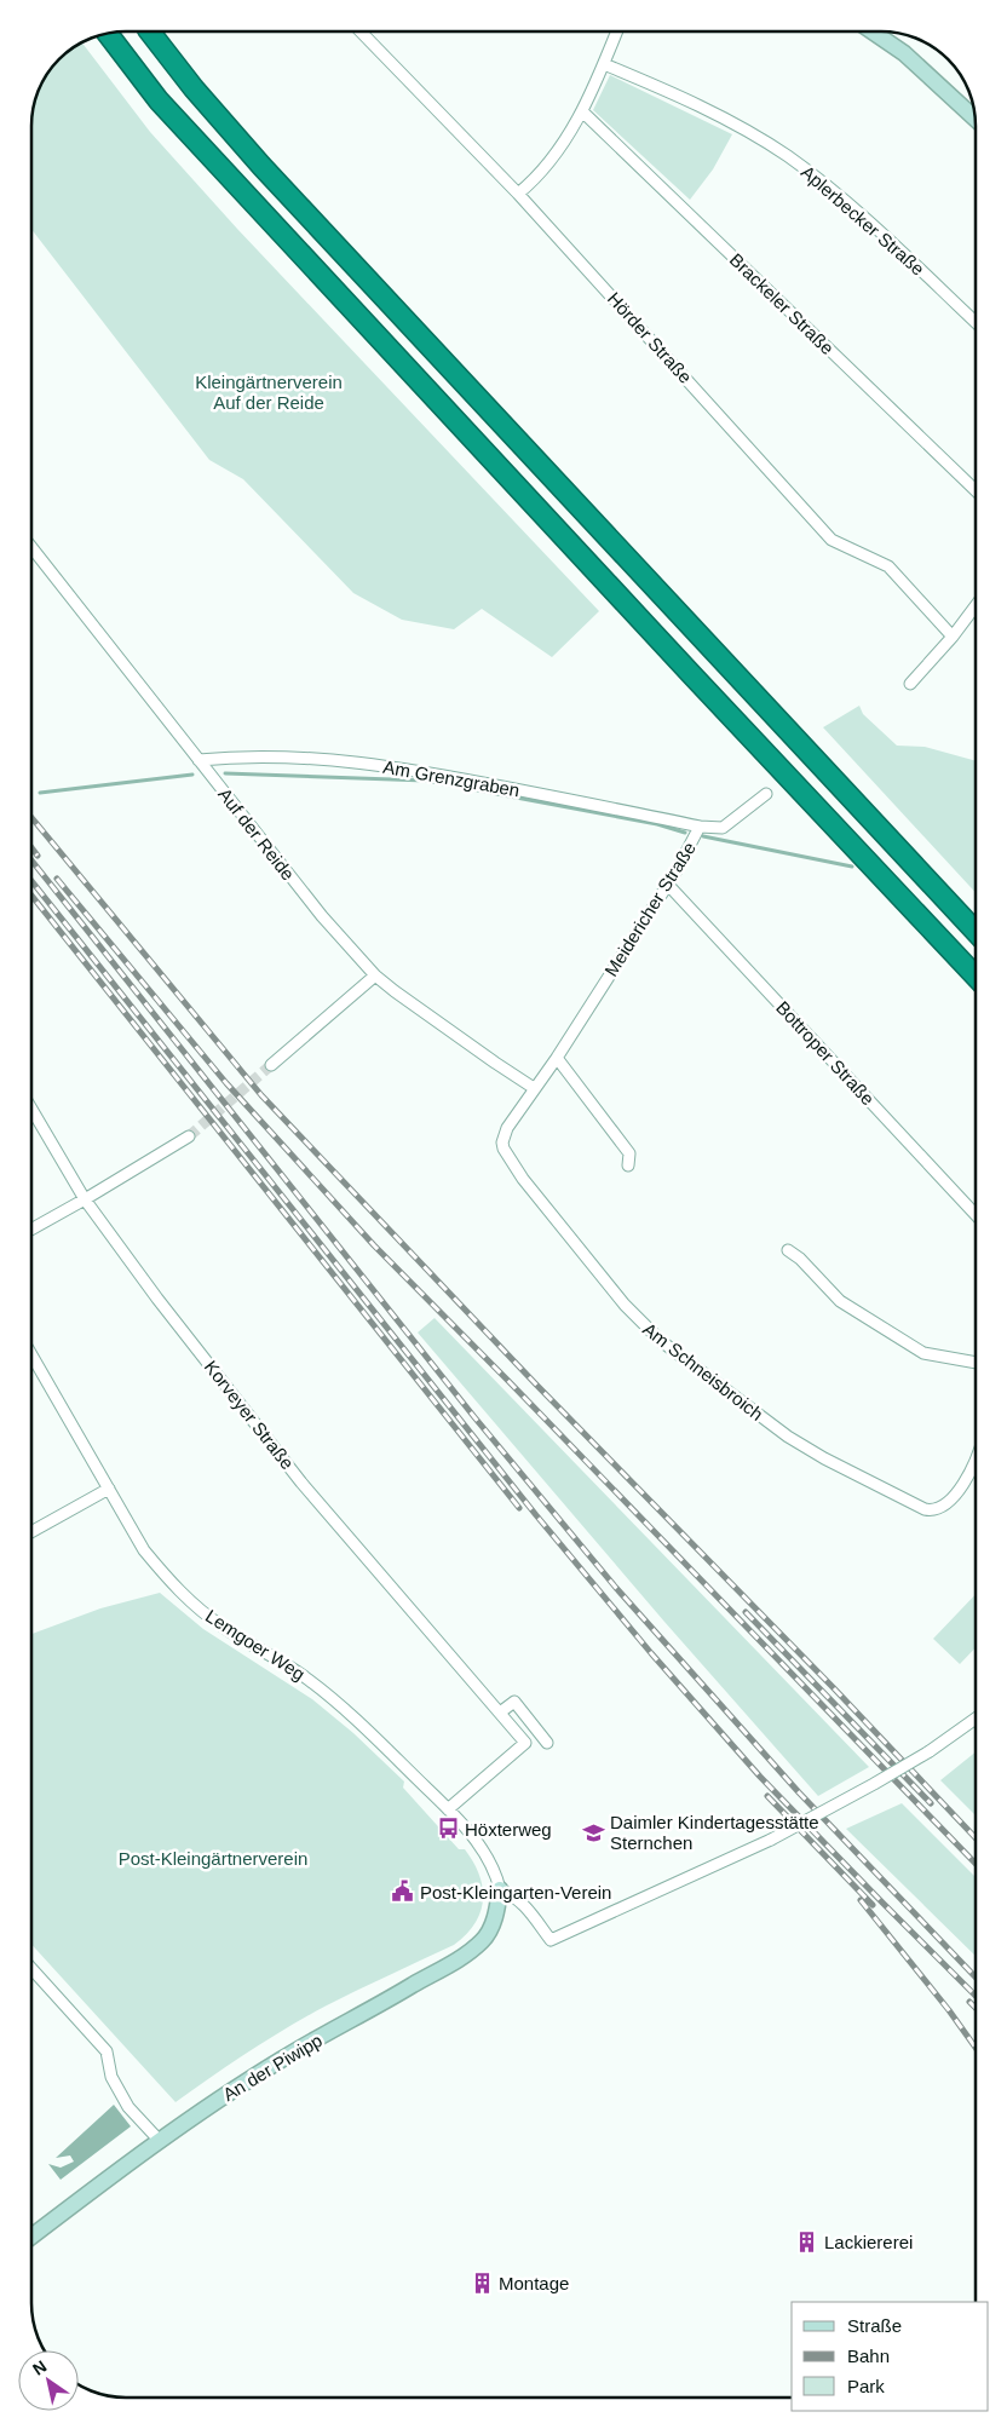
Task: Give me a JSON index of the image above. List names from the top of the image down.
{
  "streets": {
    "street": [
      "Aplerbecker Straße",
      "Brackeler Straße",
      "Hörder Straße",
      "Am Grenzgraben",
      "Auf der Reide",
      "Meidericher Straße",
      "Bottroper Straße",
      "Am Schneisbroich",
      "Korveyer Straße",
      "Lemgoer Weg",
      "An der Piwipp"
    ]
  },
  "crossings": [
    ["Am Grenzgraben", "Auf der Reide"],
    ["Am Grenzgraben", "Meidericher Straße"],
    ["Auf der Reide", "Meidericher Straße"],
    ["Auf der Reide", "Am Schneisbroich"],
    ["Meidericher Straße", "Bottroper Straße"],
    ["Meidericher Straße", "Am Schneisbroich"],
    ["Lemgoer Weg", "An der Piwipp"]
  ],
  "parks": ["Kleingärtnerverein Auf der Reide", "Post-Kleingärtnerverein"],
  "places": {
    "bus stop": ["Höxterweg"],
    "school or university": ["Daimler Kindertagesstätte Sternchen"],
    "public building": ["Post-Kleingarten-Verein"],
    "building": ["Lackiererei", "Montage"]
  },
  "legend": ["Straße", "Bahn", "Park"],
  "north": "top left"
}
